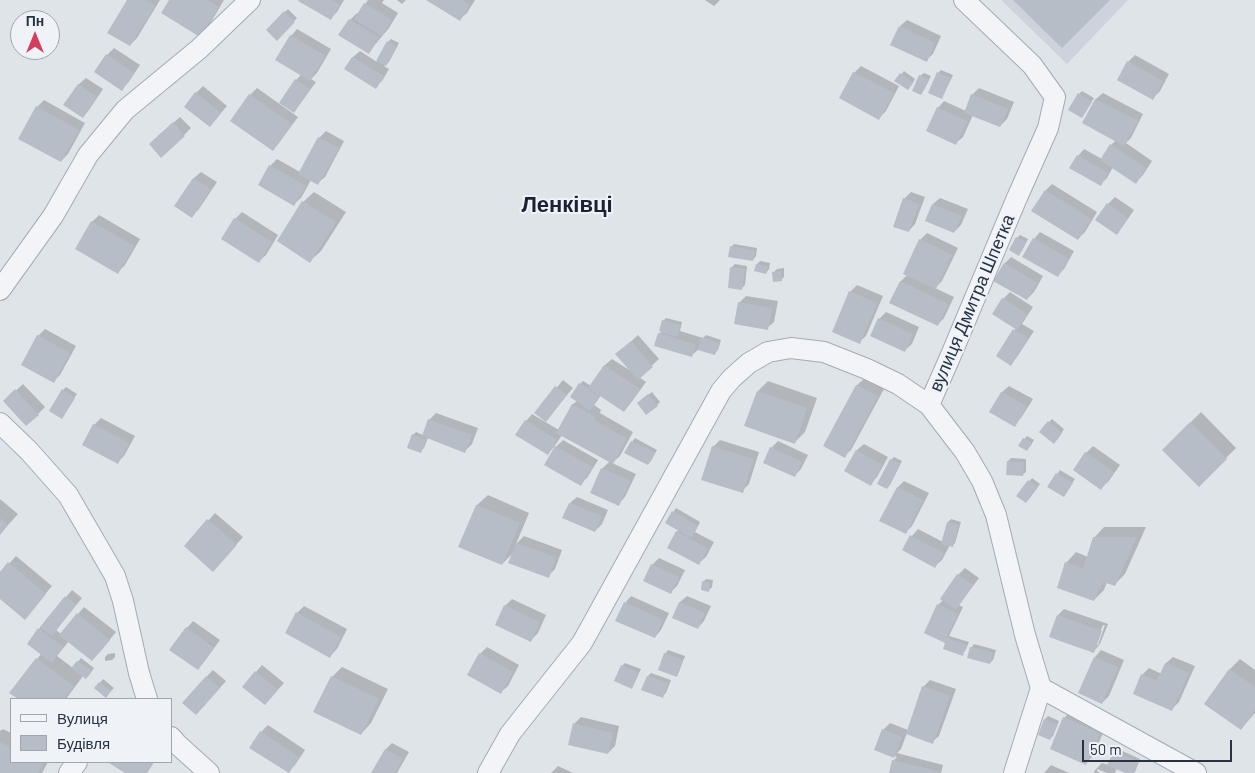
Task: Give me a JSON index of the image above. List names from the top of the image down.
{
  "streets": {
    "street": ["вулиця Дмитра Шпетка"]
  },
  "districts": ["Ленківці"],
  "legend": ["Вулиця", "Будівля"],
  "scale_bar": "50 m",
  "north": "top"
}
